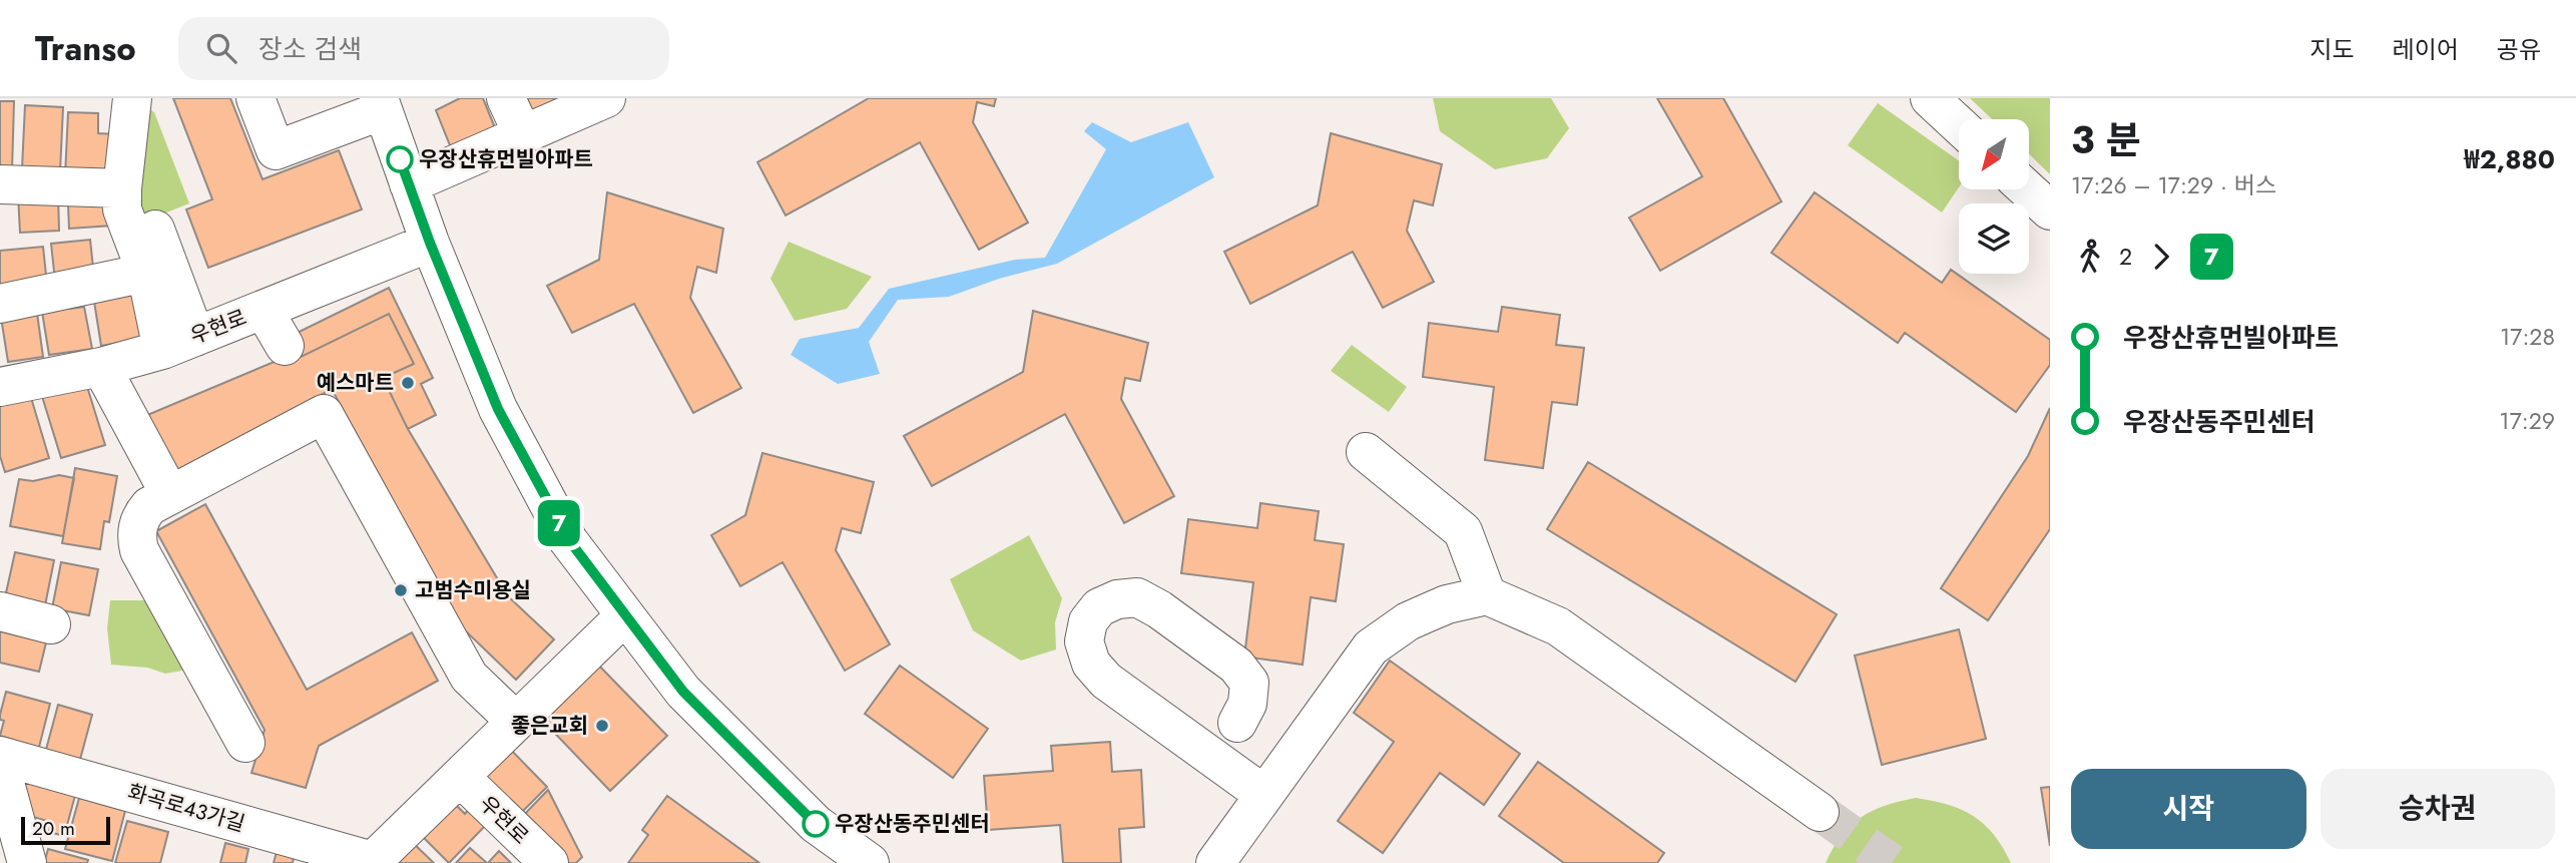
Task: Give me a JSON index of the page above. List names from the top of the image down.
{
  "streets": {
    "street": ["우현로", "화곡로43가길"]
  },
  "places": [
    "우장산휴먼빌아파트",
    "예스마트",
    "고범수미용실",
    "좋은교회",
    "우장산동주민센터"
  ],
  "lines": ["bus line 7"],
  "scale_bar": "20 m",
  "north": "bottom left",
  "page": {
    "header": "Transo",
    "search": "장소 검색",
    "nav": ["지도", "레이어", "공유"],
    "on_map": "7",
    "heading": ["3 분", "17:26 – 17:29 · 버스", "₩2,880"],
    "legs": ["2", "7"],
    "list": [
      {
        "name": "우장산휴먼빌아파트",
        "value": "17:28"
      },
      {
        "name": "우장산동주민센터",
        "value": "17:29"
      }
    ],
    "buttons": ["시작", "승차권"],
    "scale": "20 m"
  }
}
